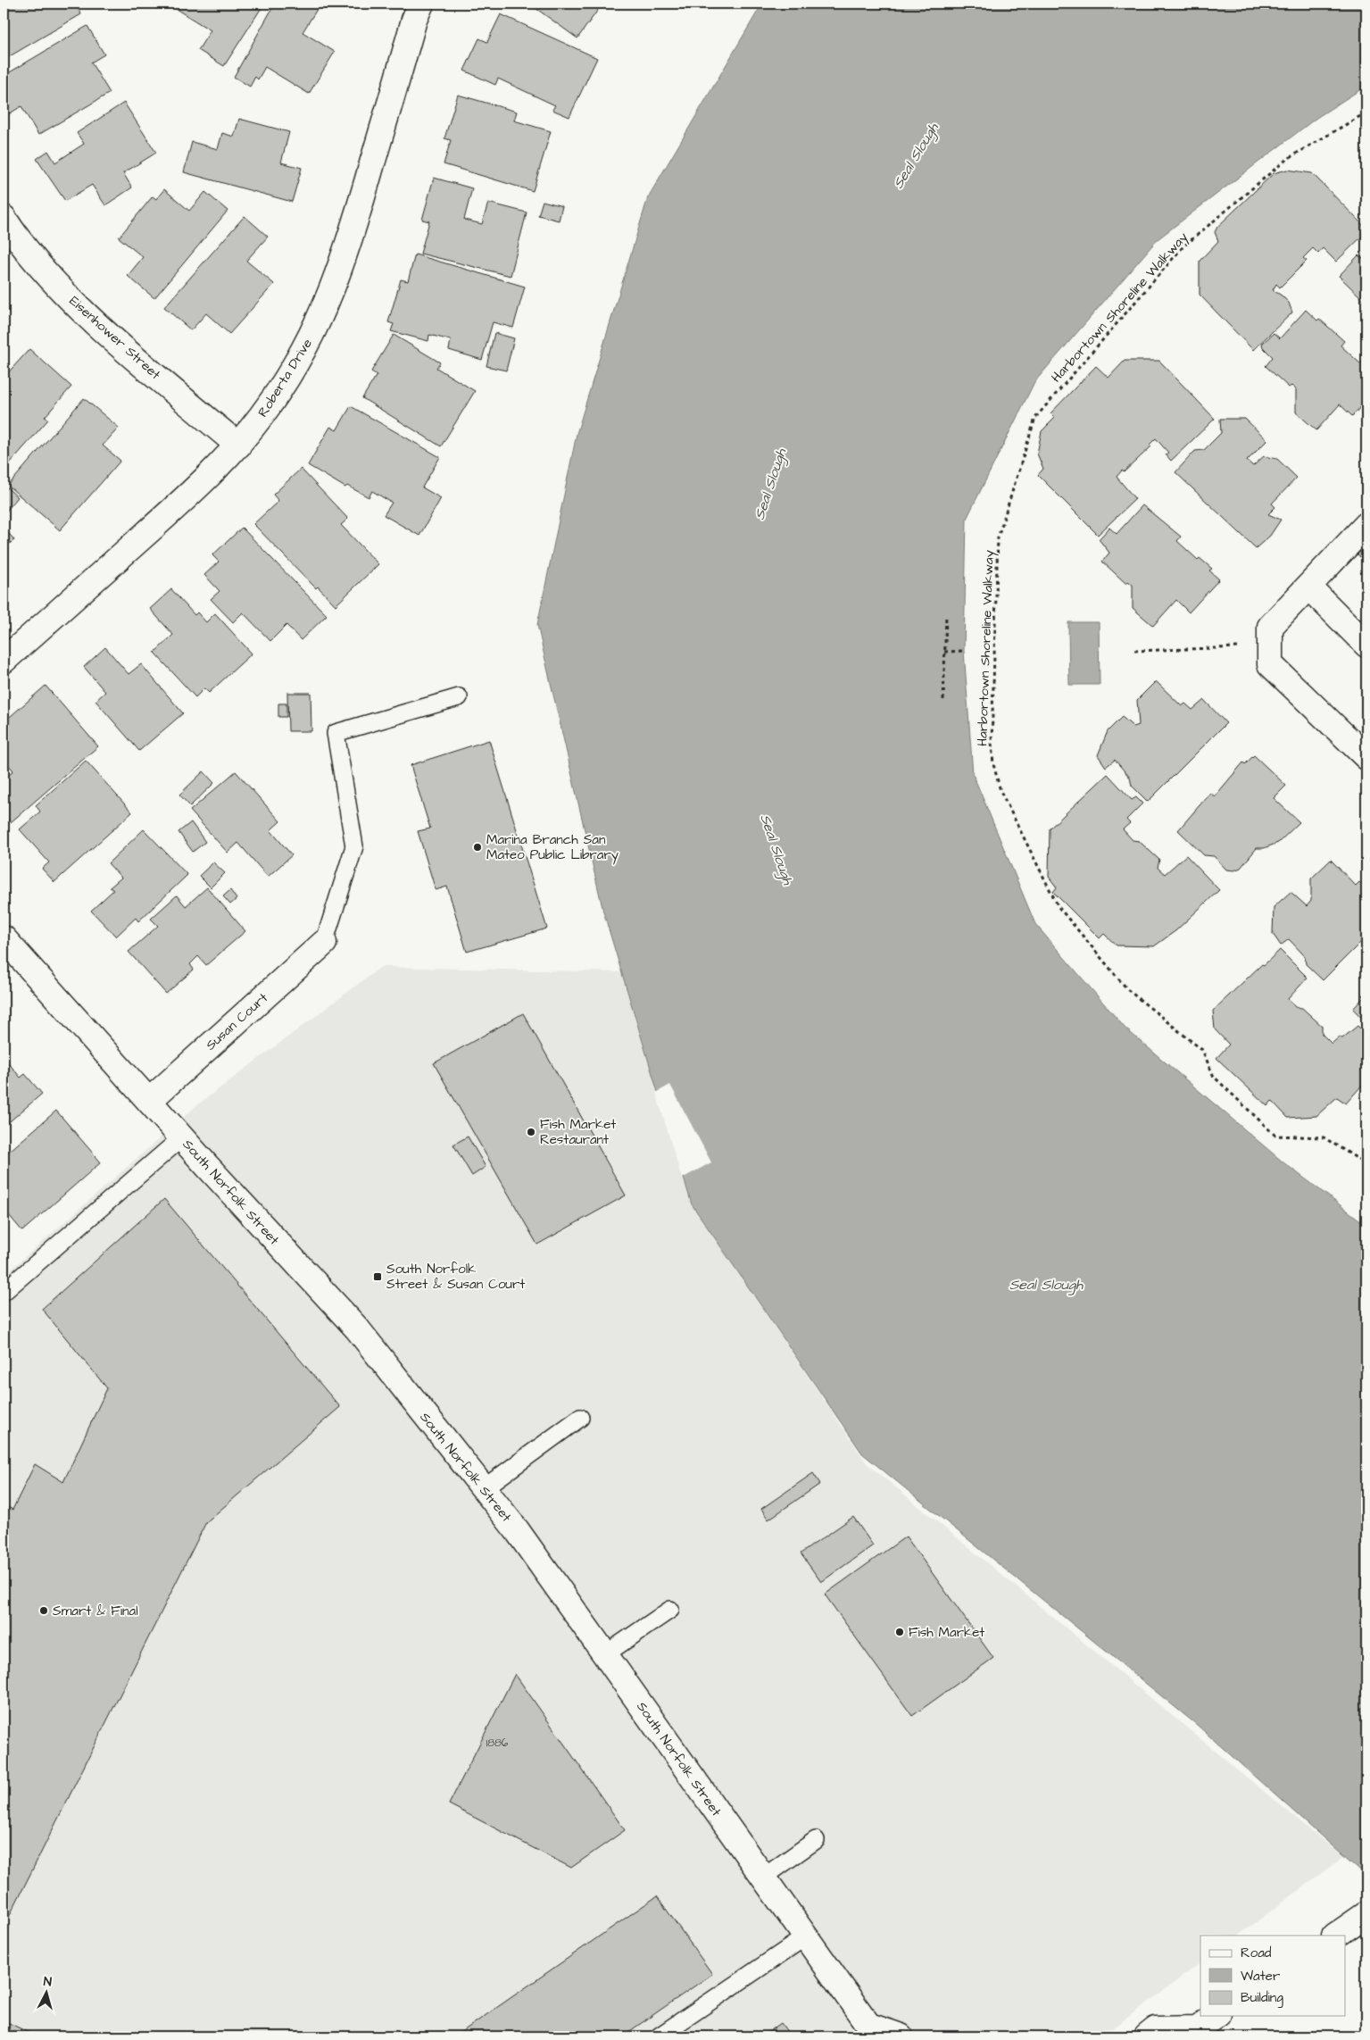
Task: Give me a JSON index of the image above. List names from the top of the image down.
{
  "streets": {
    "street": [
      "Eisenhower Street",
      "Roberta Drive",
      "Susan Court",
      "South Norfolk Street"
    ],
    "path": ["Harbortown Shoreline Walkway"]
  },
  "crossings": [
    ["Eisenhower Street", "Roberta Drive"],
    ["Susan Court", "South Norfolk Street"]
  ],
  "water": ["Seal Slough"],
  "places": {
    "other": [
      "Marina Branch San Mateo Public Library",
      "Fish Market Restaurant",
      "Smart & Final",
      "Fish Market"
    ],
    "transit": ["South Norfolk Street & Susan Court"]
  },
  "house_numbers": ["1886"],
  "legend": ["Road", "Water", "Building"],
  "north": "top"
}
